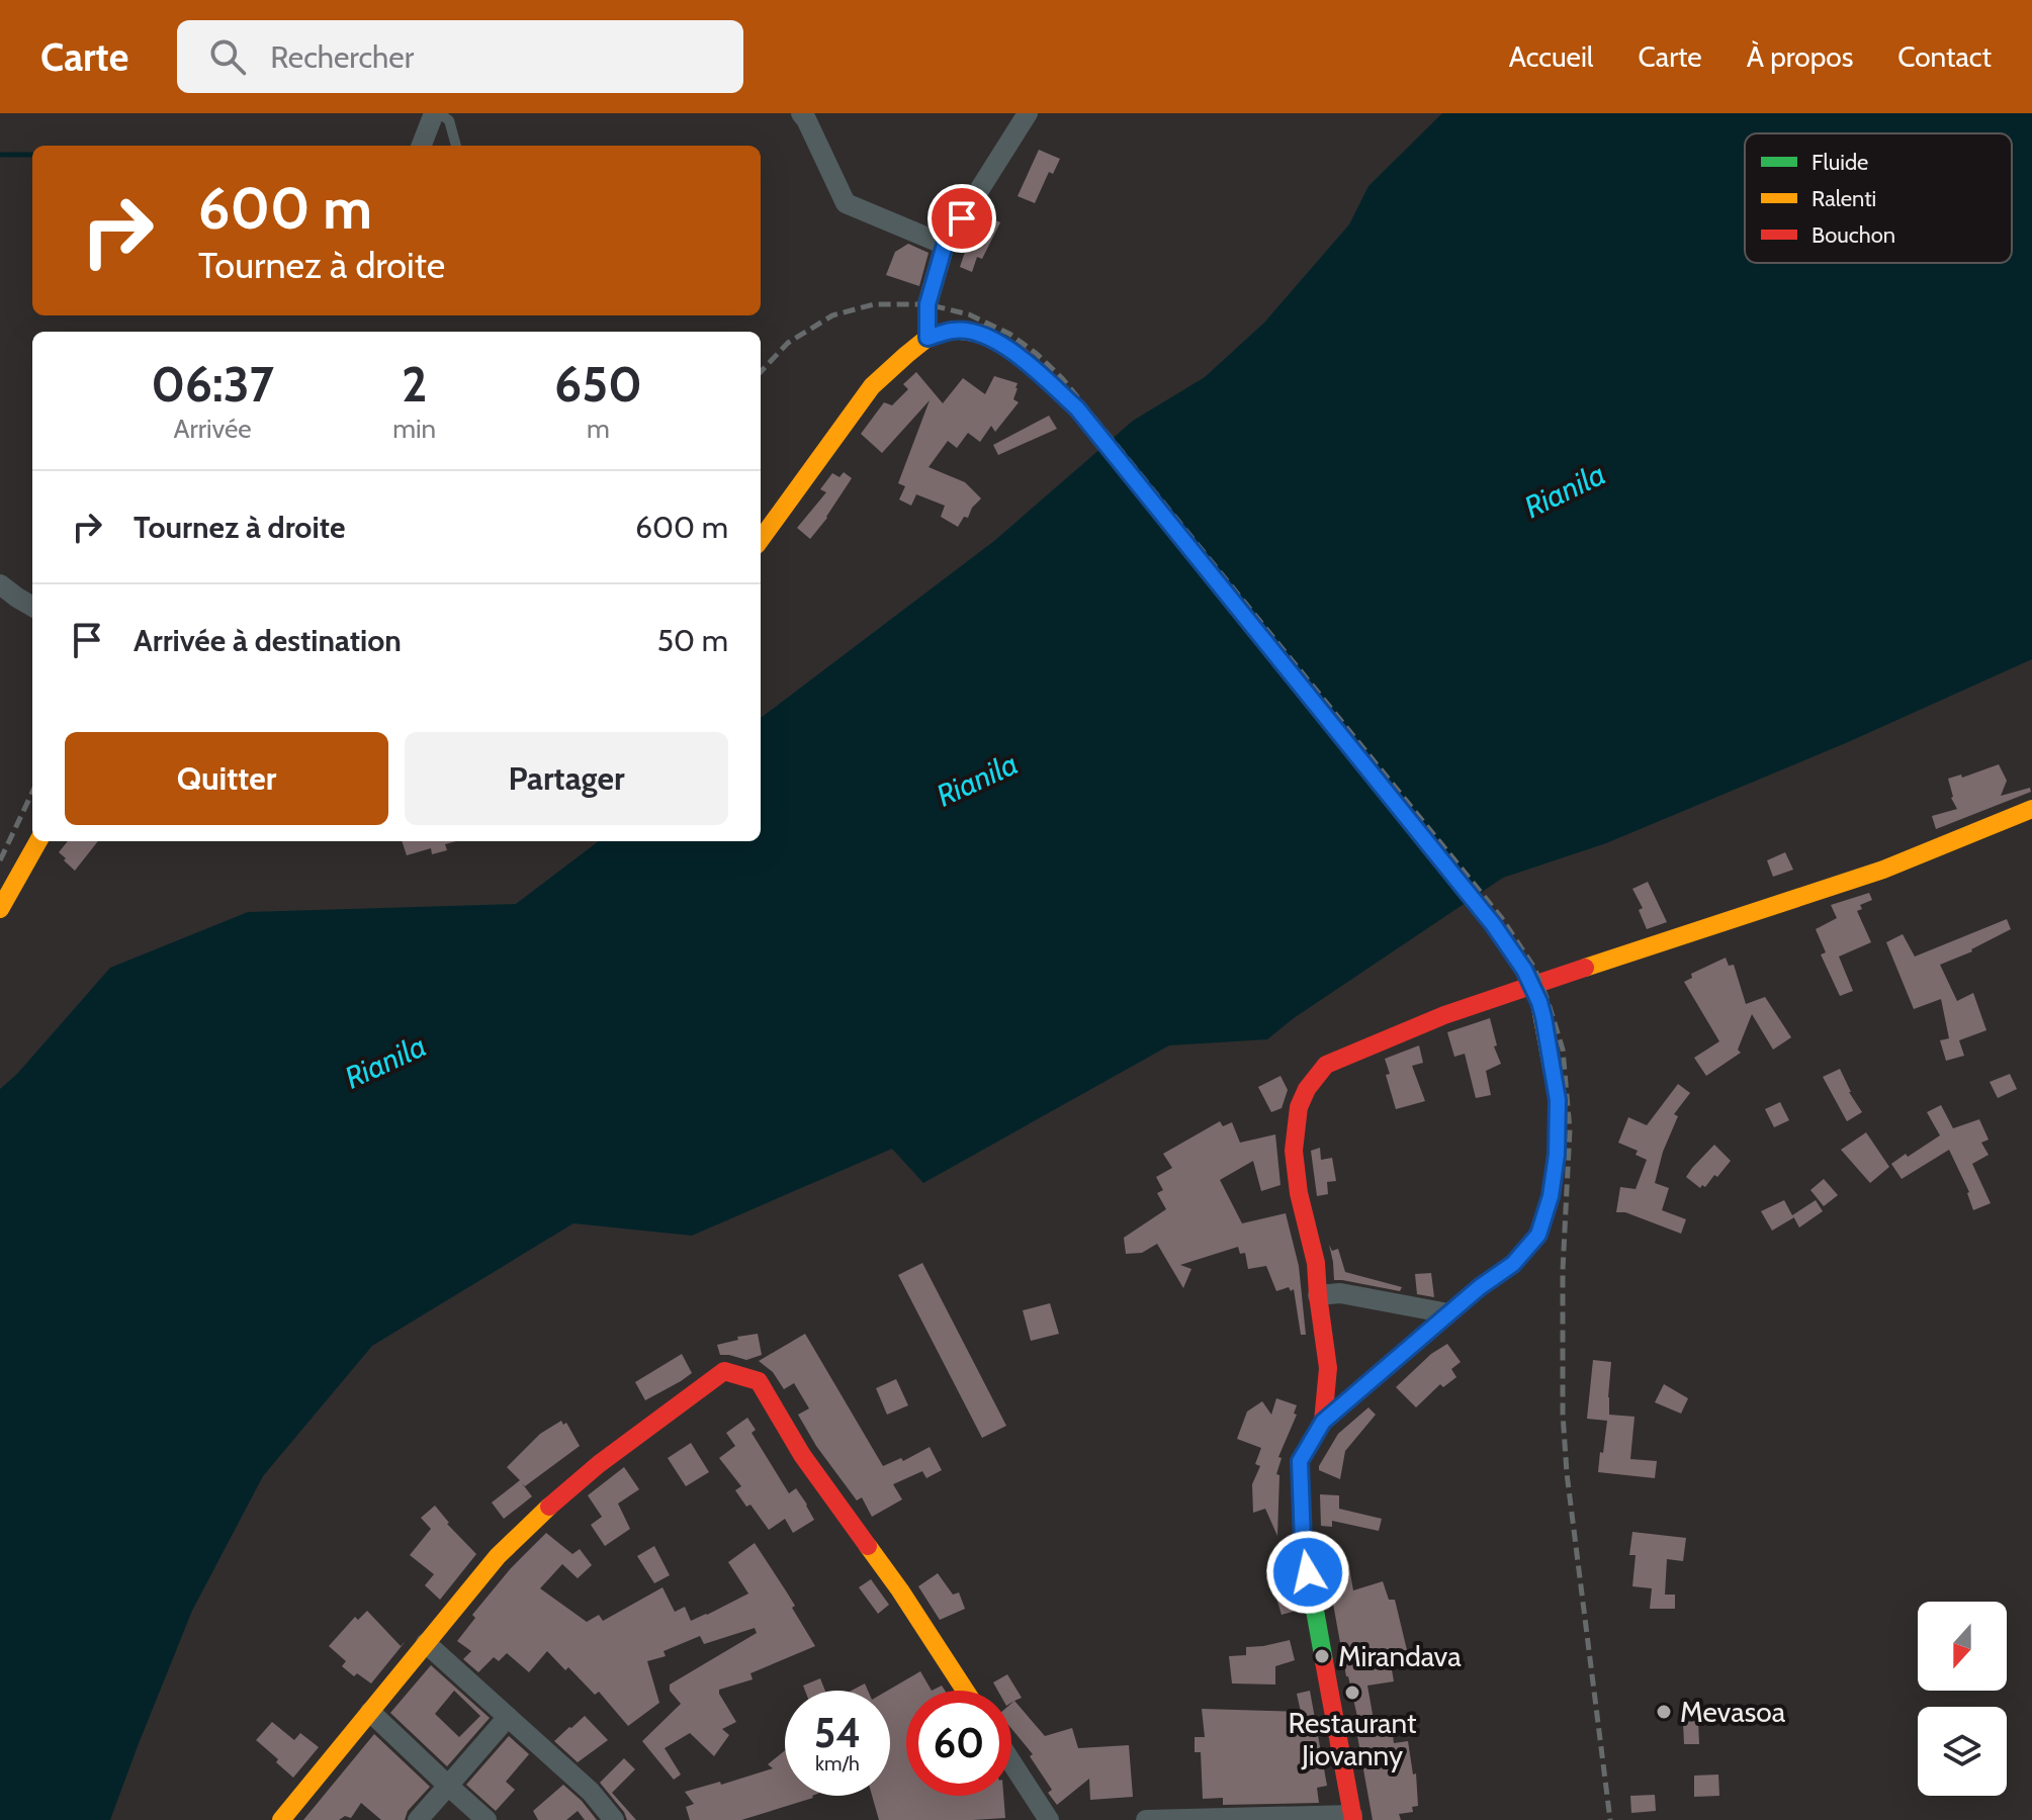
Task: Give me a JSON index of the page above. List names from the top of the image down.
{
  "water": ["Rianila"],
  "places": ["Mirandava", "Restaurant Jiovanny", "Mevasoa"],
  "legend": ["Fluide", "Ralenti", "Bouchon"],
  "north": "bottom",
  "page": {
    "header": "Carte",
    "search": "Rechercher",
    "nav": [
      "Accueil",
      "Carte",
      "À propos",
      "Contact"
    ],
    "turn": ["600 m", "Tournez à droite"],
    "eta": [
      "06:37",
      "Arrivée",
      "2",
      "min",
      "650",
      "m"
    ],
    "list": [
      {
        "name": "Tournez à droite",
        "value": "600 m"
      },
      {
        "name": "Arrivée à destination",
        "value": "50 m"
      }
    ],
    "buttons": ["Quitter", "Partager"],
    "speed": "54 km/h",
    "limit": "60"
  }
}
